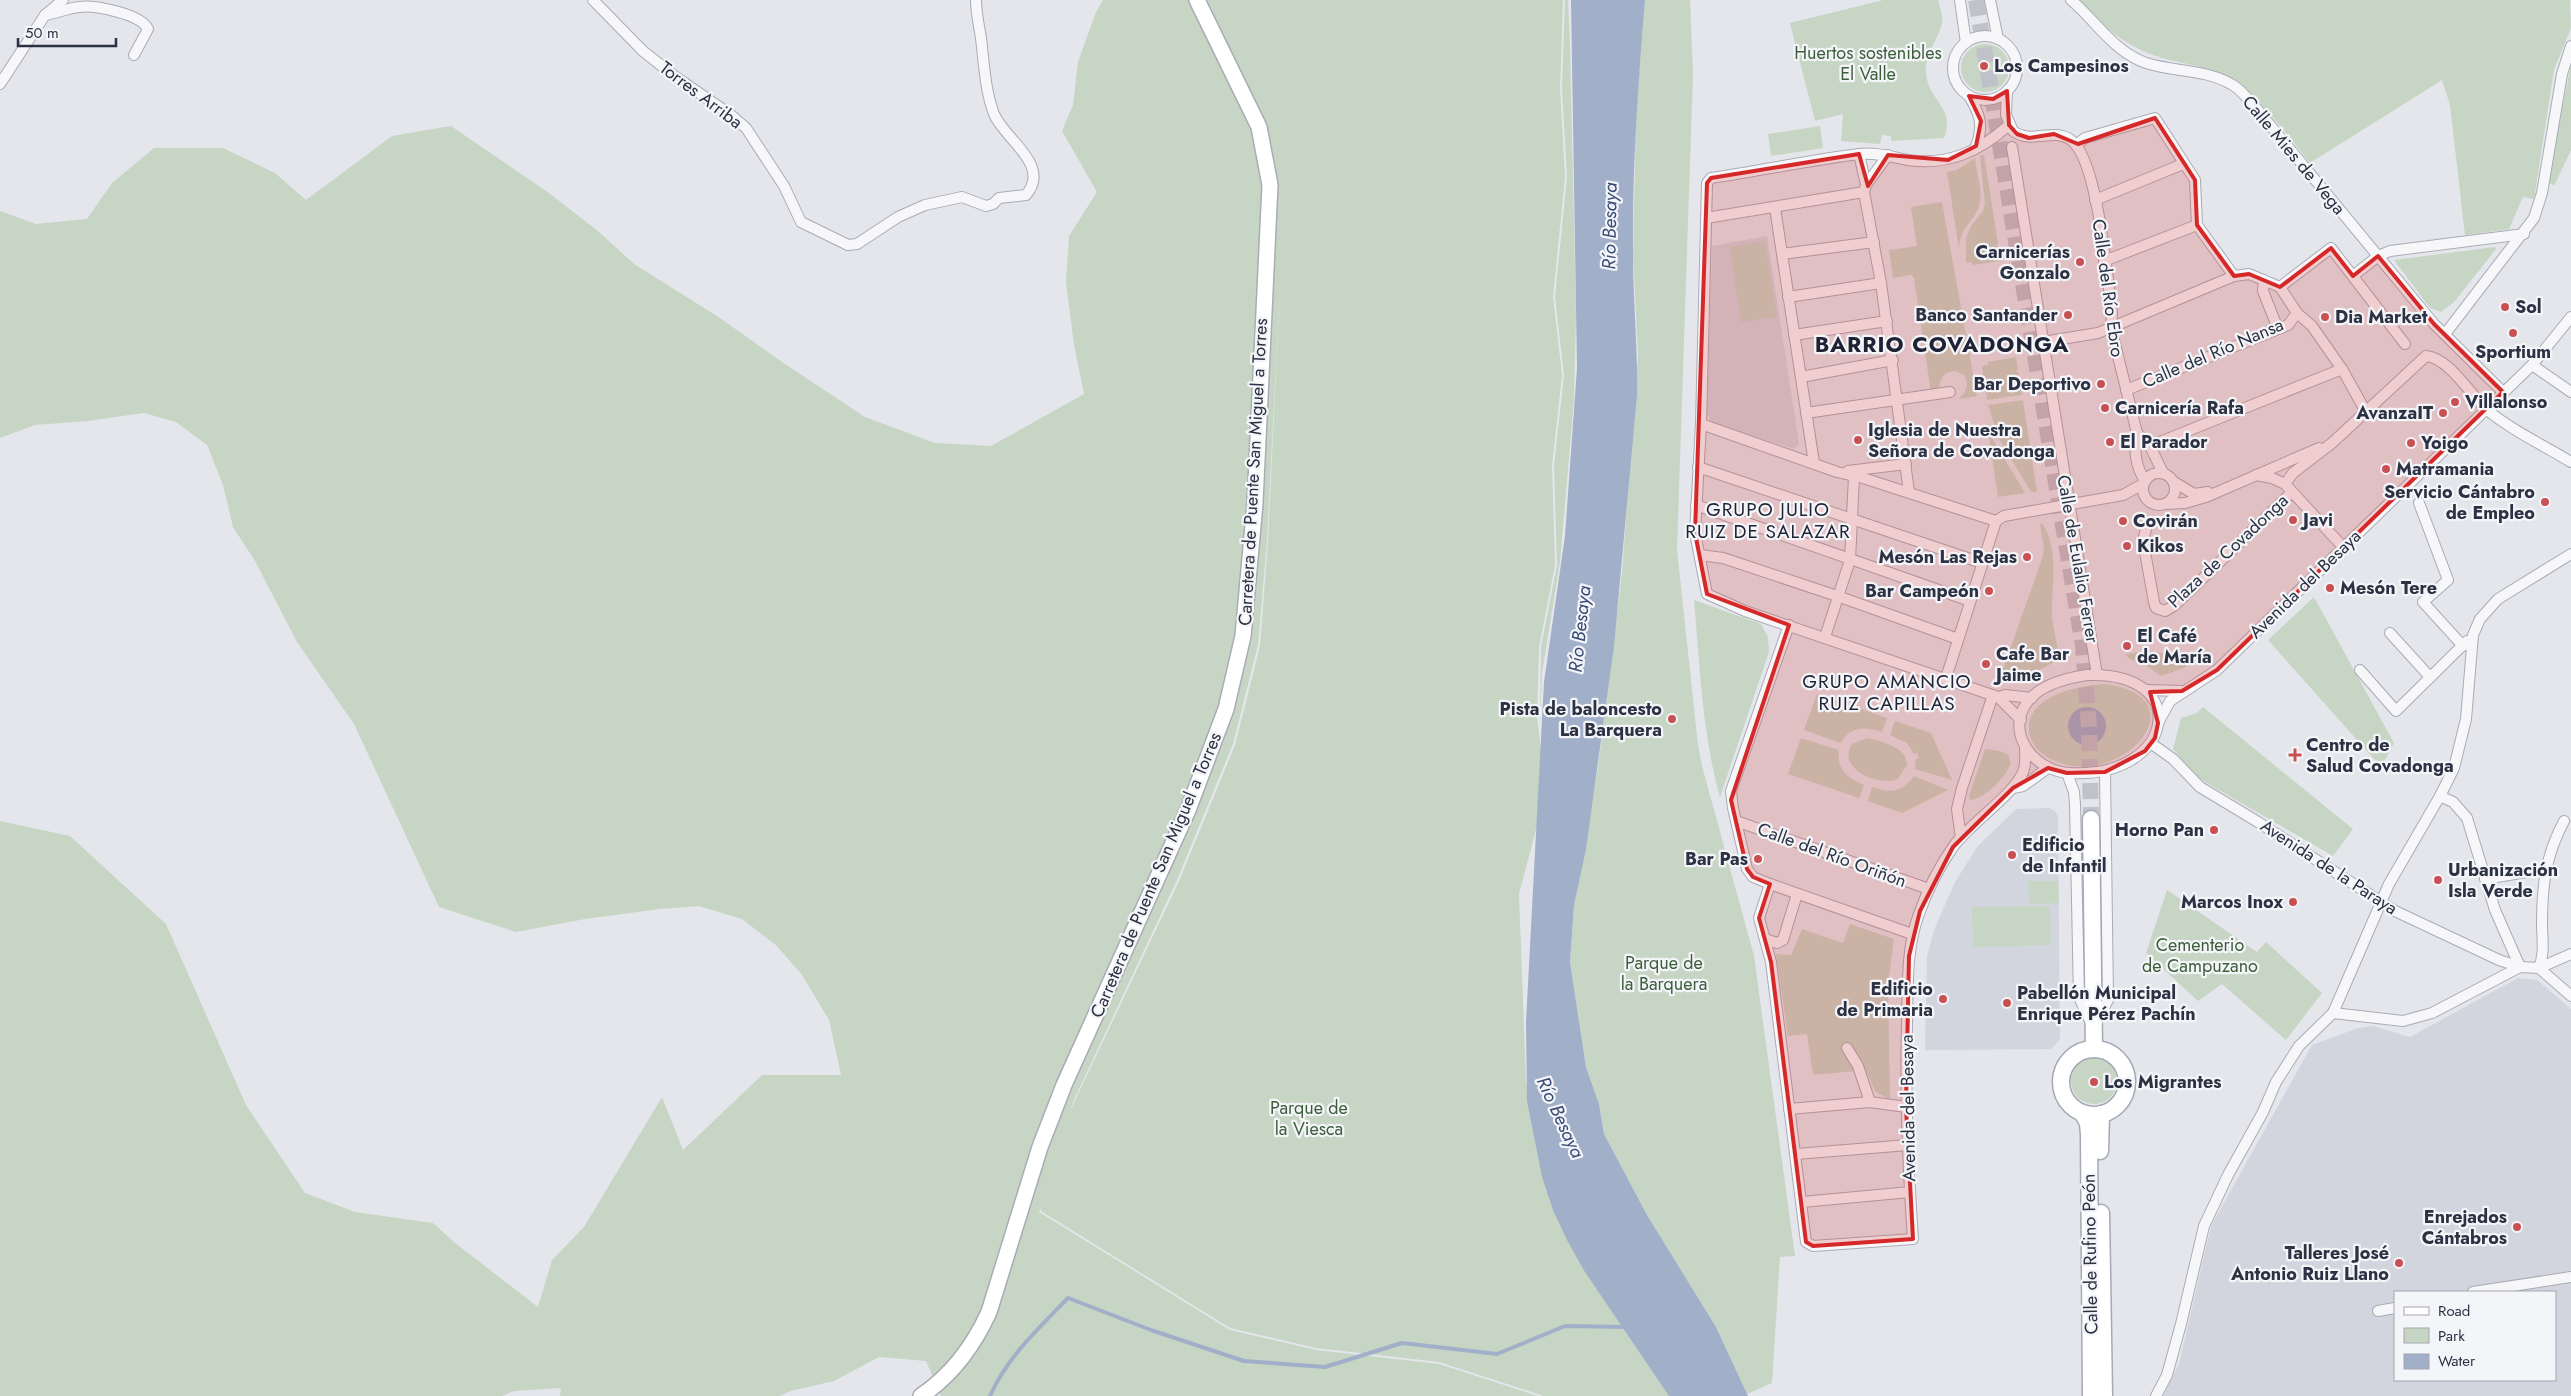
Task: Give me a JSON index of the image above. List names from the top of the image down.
{
  "streets": {
    "main road": ["Calle de Rufino Peón"],
    "street": [
      "Torres Arriba",
      "Calle Mies de Vega",
      "Calle del Río Ebro",
      "Calle del Río Nansa",
      "Carretera de Puente San Miguel a Torres",
      "Plaza de Covadonga",
      "Calle de Eulalio Ferrer",
      "Avenida del Besaya",
      "Calle del Río Oriñón",
      "Avenida de la Paraya"
    ]
  },
  "crossings": [
    ["Calle Mies de Vega", "Avenida del Besaya"],
    ["Calle del Río Ebro", "Calle del Río Nansa"],
    ["Calle del Río Ebro", "Plaza de Covadonga"],
    ["Plaza de Covadonga", "Avenida del Besaya"],
    ["Calle de Eulalio Ferrer", "Avenida del Besaya"],
    ["Calle de Eulalio Ferrer", "Avenida de la Paraya"],
    ["Avenida del Besaya", "Calle del Río Oriñón"],
    ["Avenida del Besaya", "Avenida de la Paraya"]
  ],
  "districts": ["BARRIO COVADONGA", "GRUPO JULIO RUIZ DE SALAZAR", "GRUPO AMANCIO RUIZ CAPILLAS"],
  "water": ["Río Besaya"],
  "parks": [
    "Huertos sostenibles El Valle",
    "Cementerio de Campuzano",
    "Parque de la Barquera",
    "Parque de la Viesca"
  ],
  "places": {
    "other": [
      "Los Campesinos",
      "Carnicerías Gonzalo",
      "Sol",
      "Banco Santander",
      "Dia Market",
      "Sportium",
      "Bar Deportivo",
      "Villalonso",
      "Carnicería Rafa",
      "AvanzaIT",
      "Iglesia de Nuestra Señora de Covadonga",
      "El Parador",
      "Yoigo",
      "Matramania",
      "Servicio Cántabro de Empleo",
      "Javi",
      "Covirán",
      "Kikos",
      "Mesón Las Rejas",
      "Mesón Tere",
      "Bar Campeón",
      "El Café de María",
      "Cafe Bar Jaime",
      "Pista de baloncesto La Barquera",
      "Horno Pan",
      "Edificio de Infantil",
      "Bar Pas",
      "Urbanización Isla Verde",
      "Marcos Inox",
      "Edificio de Primaria",
      "Pabellón Municipal Enrique Pérez Pachín",
      "Los Migrantes",
      "Enrejados Cántabros",
      "Talleres José Antonio Ruiz Llano"
    ],
    "health": ["Centro de Salud Covadonga"]
  },
  "legend": ["Road", "Park", "Water"],
  "scale_bar": "50 m"
}
